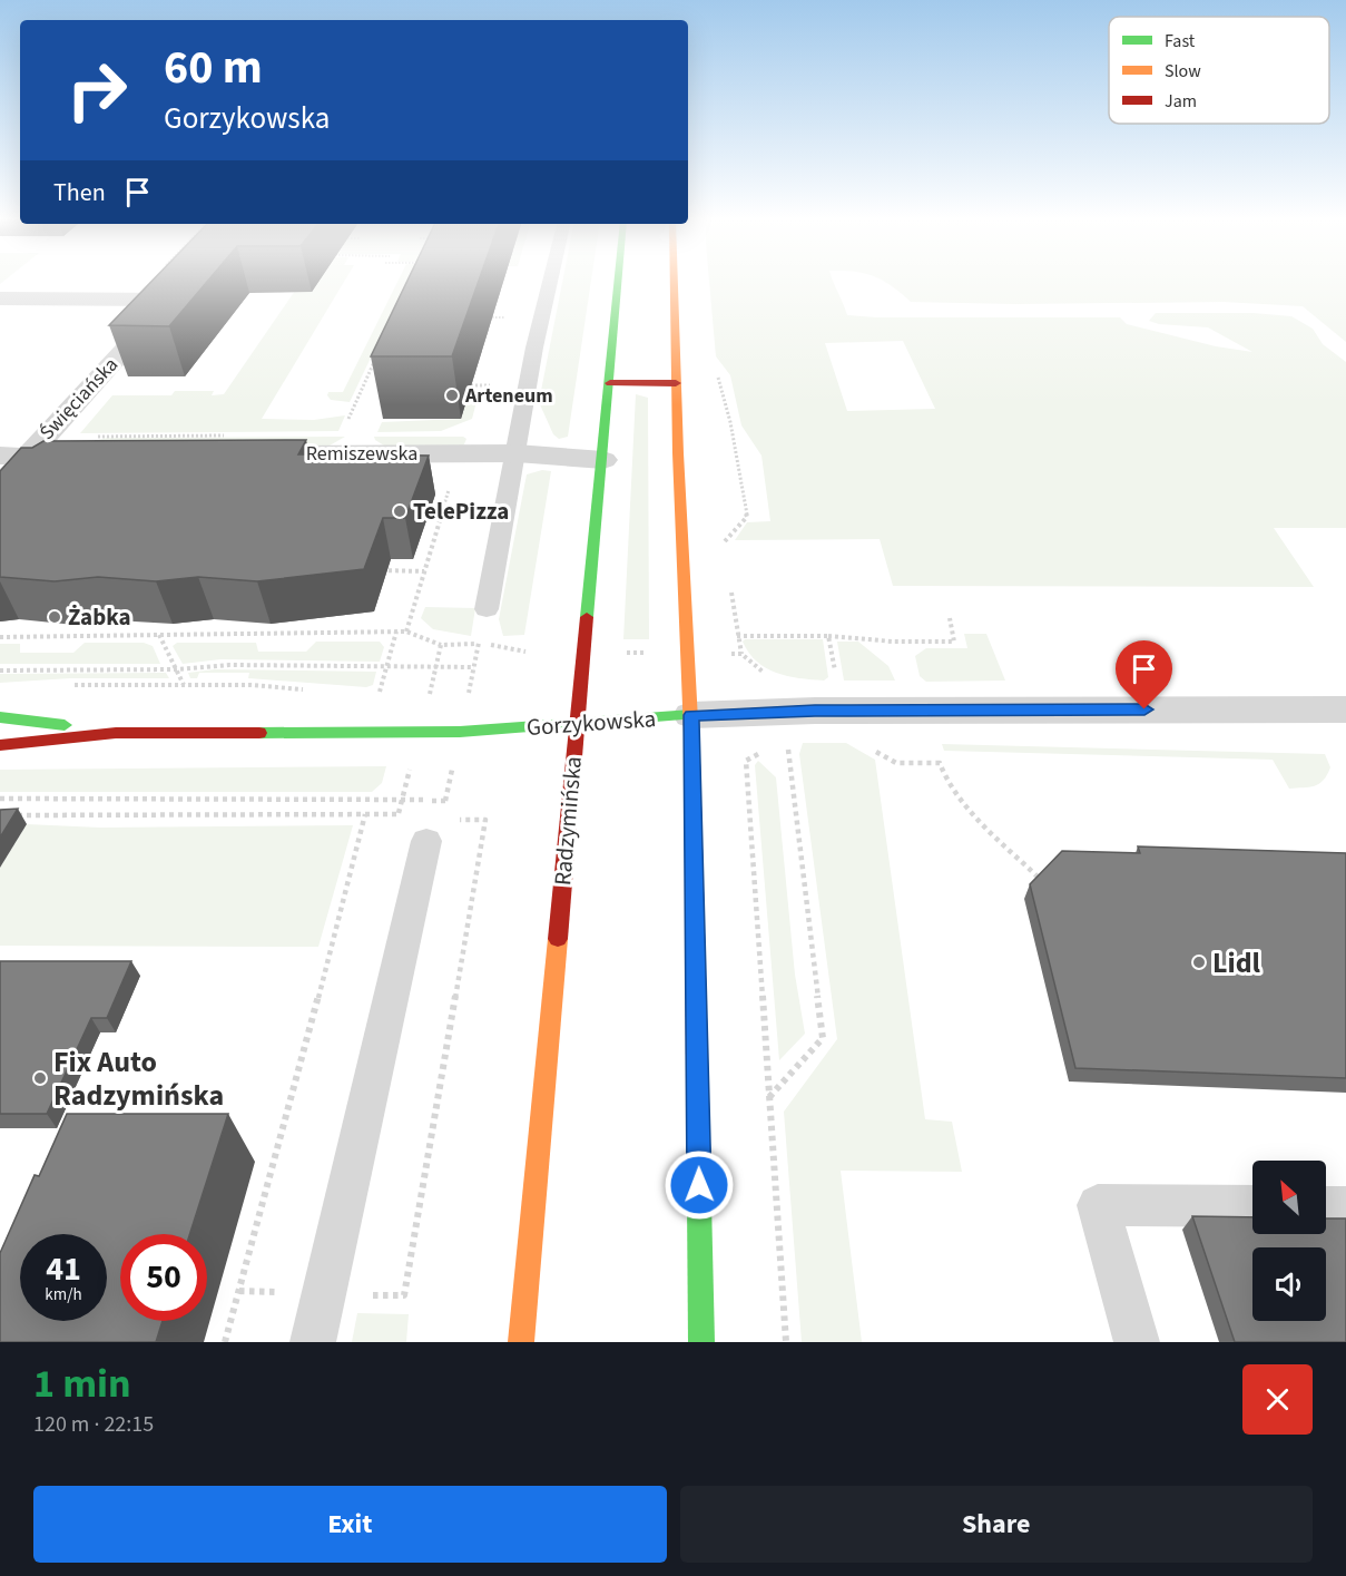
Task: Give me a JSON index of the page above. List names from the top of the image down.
{
  "streets": {
    "main road": ["Gorzykowska", "Radzymińska"],
    "street": ["Święciańska", "Remiszewska"]
  },
  "crossings": [
    ["Remiszewska", "Radzymińska"],
    ["Gorzykowska", "Radzymińska"]
  ],
  "places": [
    "Arteneum",
    "TelePizza",
    "Żabka",
    "Lidl",
    "Fix Auto Radzymińska"
  ],
  "legend": ["Fast", "Slow", "Jam"],
  "north": "top left",
  "page": {
    "turn": ["60 m", "Gorzykowska"],
    "then": "Then",
    "speed": "41 km/h",
    "limit": "50",
    "heading": ["1 min", "120 m · 22:15"],
    "buttons": ["Exit", "Share"]
  }
}
